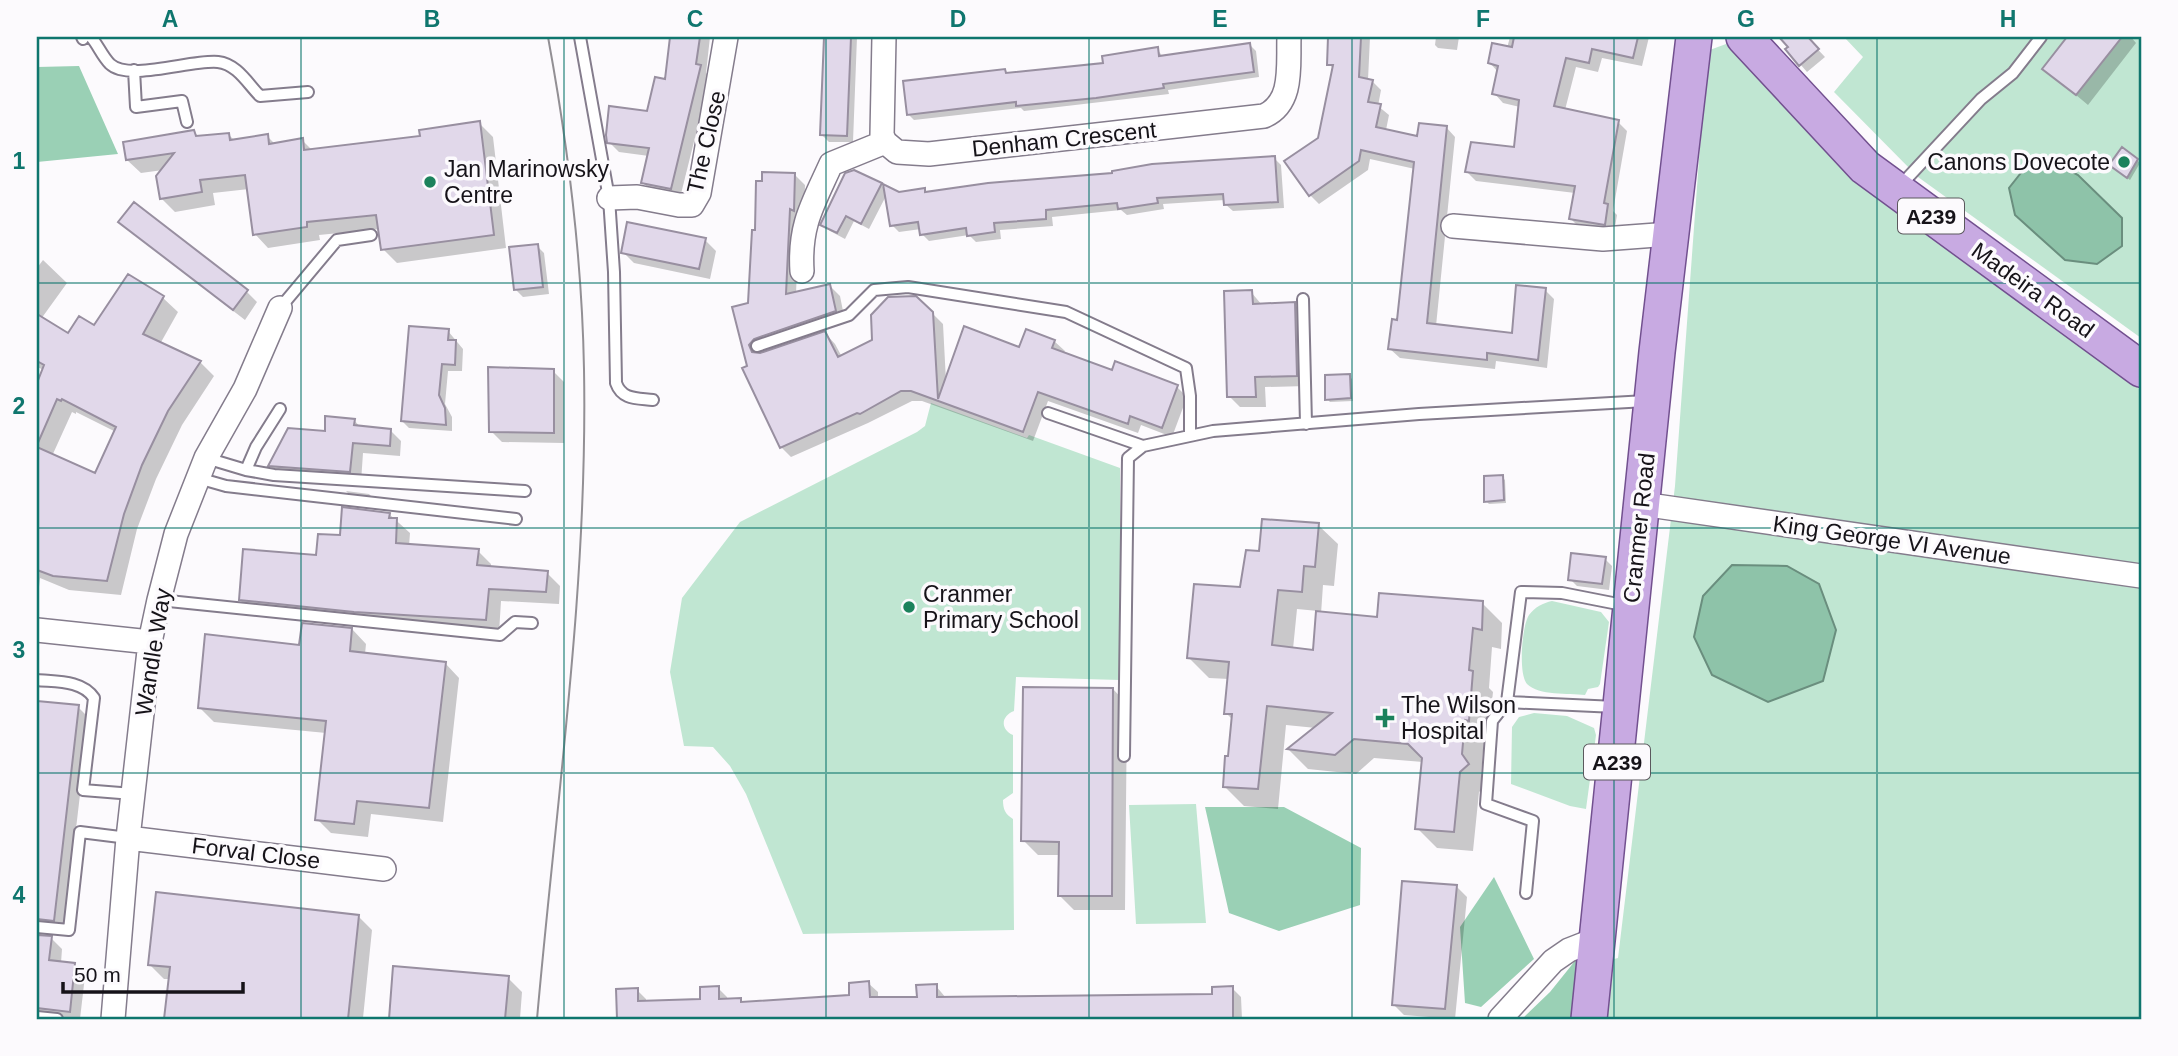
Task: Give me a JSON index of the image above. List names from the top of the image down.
{
  "streets": {
    "main road": ["A239", "Madeira Road", "Cranmer Road"],
    "street": [
      "Denham Crescent",
      "The Close",
      "King George VI Avenue",
      "Wandle Way",
      "Forval Close"
    ]
  },
  "crossings": [
    ["Cranmer Road", "King George VI Avenue"],
    ["Wandle Way", "Forval Close"]
  ],
  "places": {
    "other": ["Canons Dovecote", "Jan Marinowsky Centre", "Cranmer Primary School"],
    "health": ["The Wilson Hospital"]
  },
  "scale_bar": "50 m",
  "grid": {
    "columns": [
      "A",
      "B",
      "C",
      "D",
      "E",
      "F",
      "G",
      "H"
    ],
    "rows": [
      "1",
      "2",
      "3",
      "4"
    ]
  }
}
